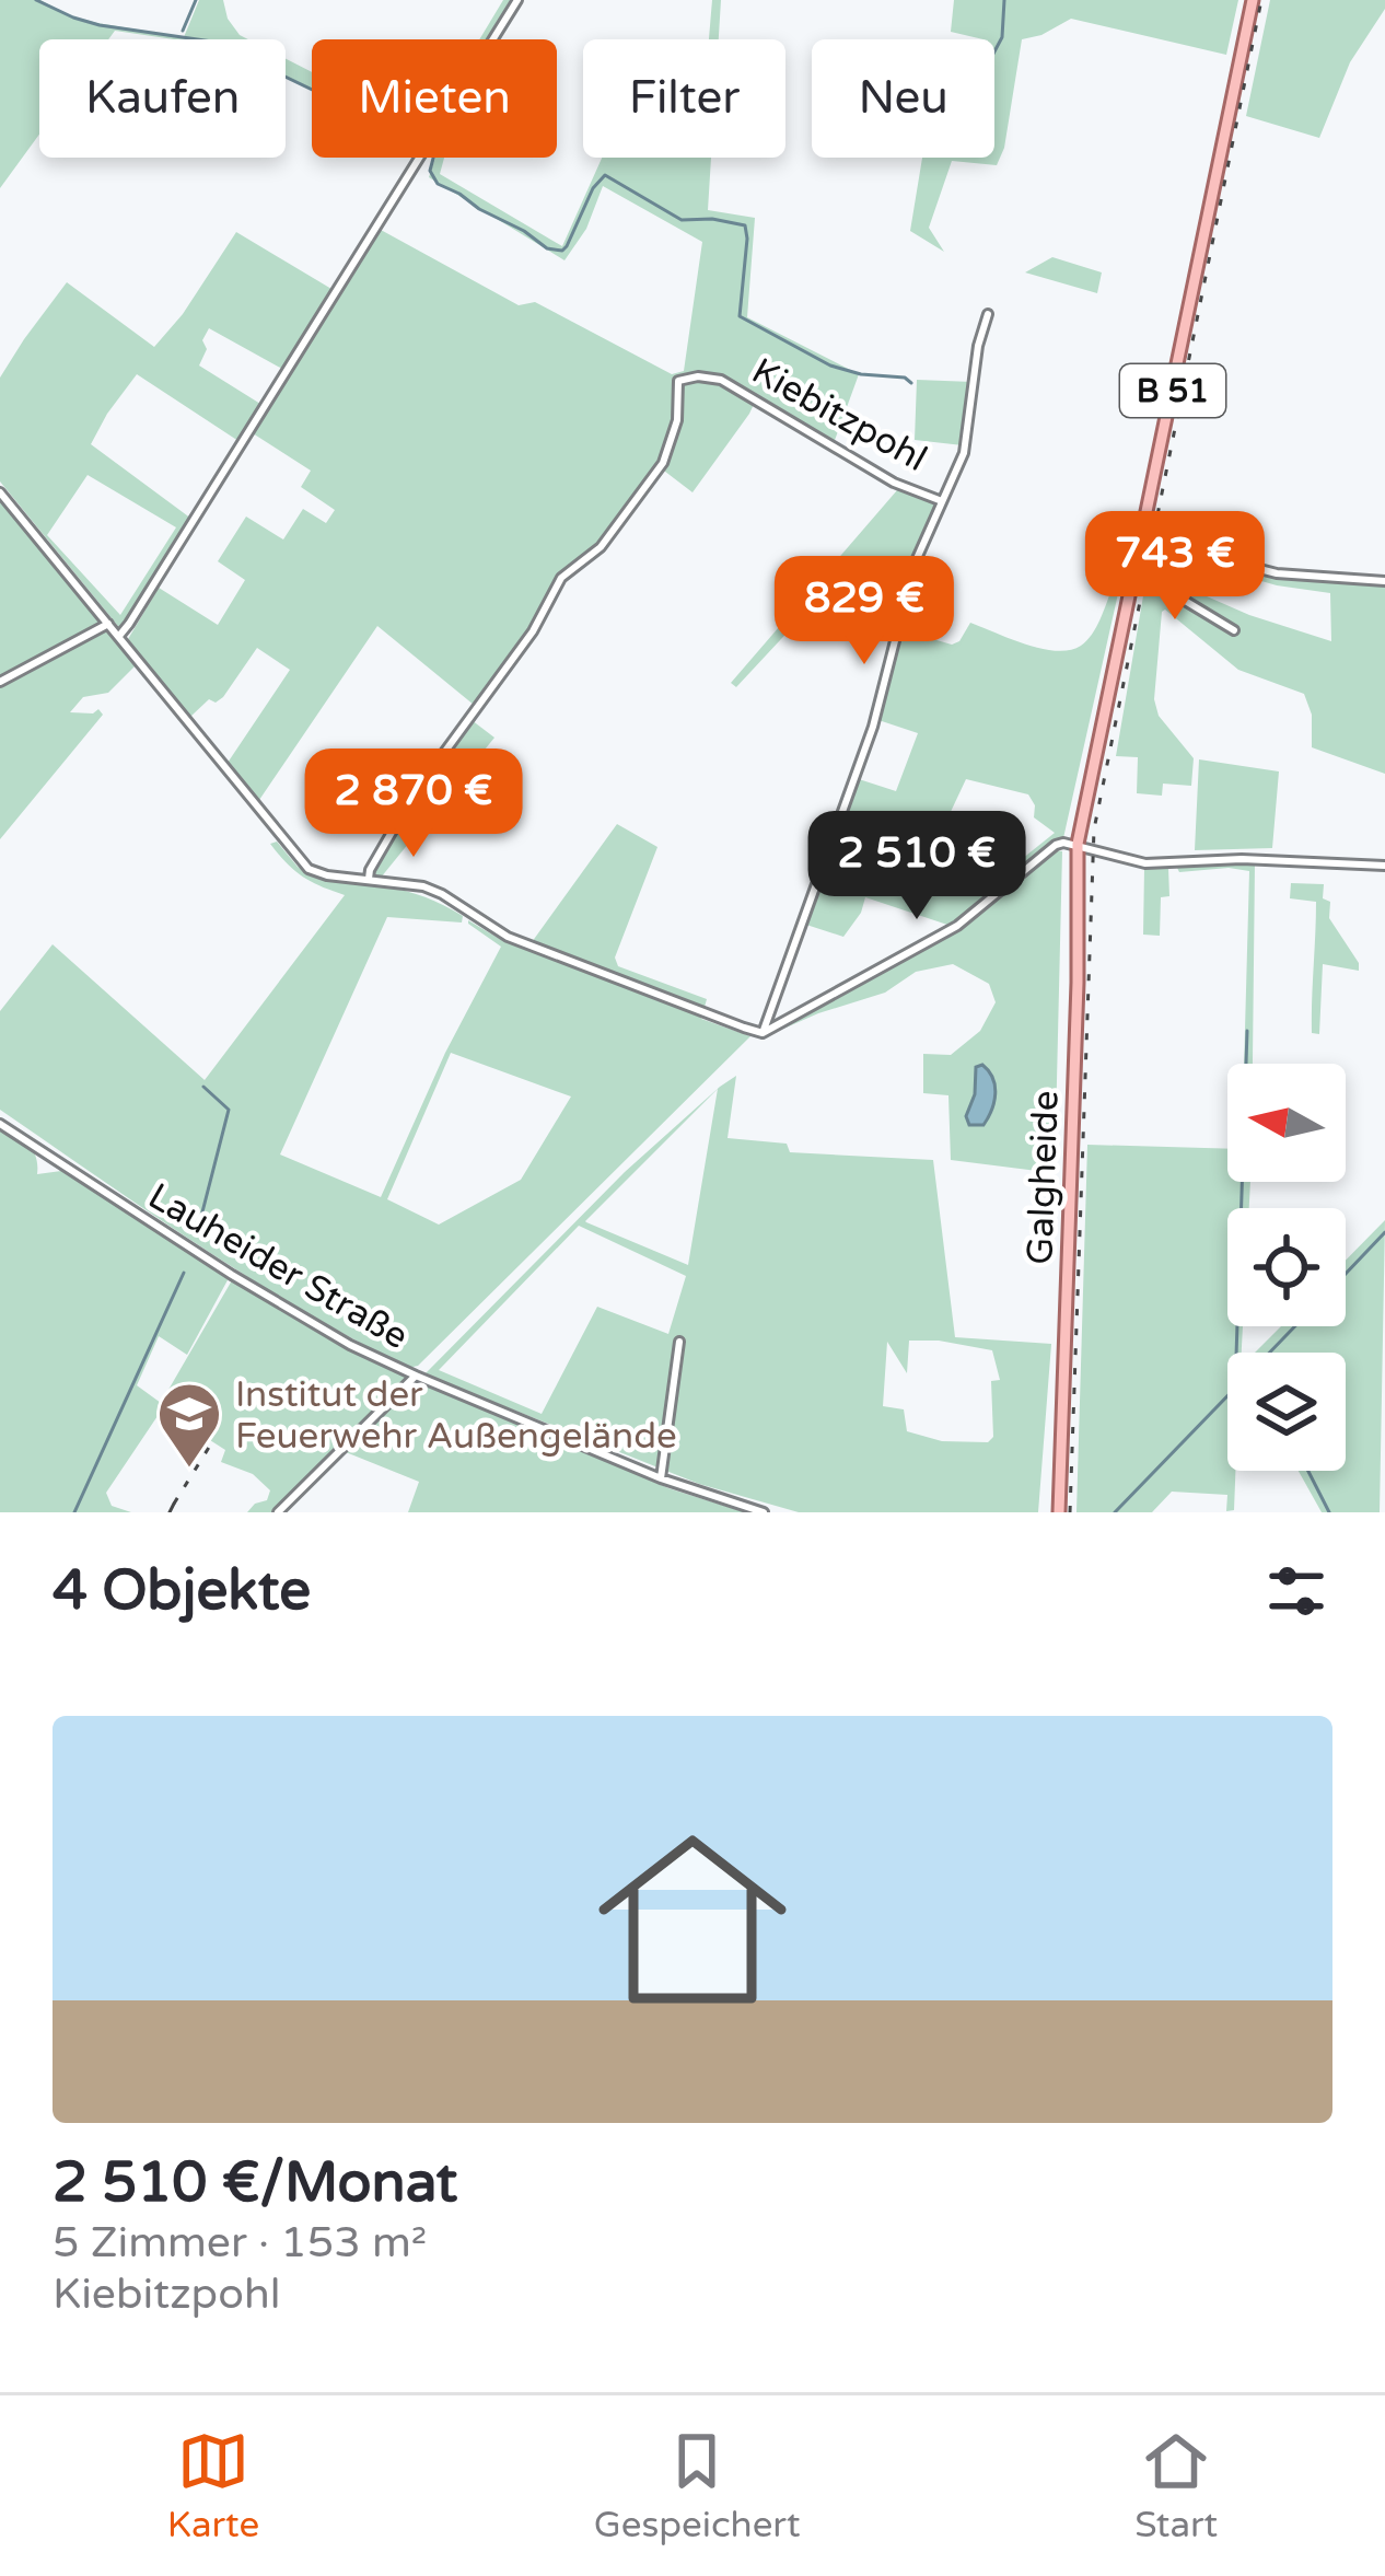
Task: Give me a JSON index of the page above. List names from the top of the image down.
{
  "streets": {
    "main road": ["B 51", "Galgheide"],
    "street": ["Kiebitzpohl", "Lauheider Straße"]
  },
  "crossings": [
    ["B 51", "Galgheide"]
  ],
  "places": {
    "school or university": ["Institut der Feuerwehr Außengelände"]
  },
  "north": "left",
  "page": {
    "chip": [
      "Kaufen",
      "Mieten",
      "Filter",
      "Neu"
    ],
    "price": [
      "743 €",
      "829 €",
      "2 870 €",
      "2 510 €"
    ],
    "heading": "4 Objekte",
    "list": [
      {
        "name": "2 510 €/Monat",
        "note": "5 Zimmer · 153 m² · Kiebitzpohl"
      }
    ],
    "tabs": ["Karte", "Gespeichert", "Start"]
  }
}
